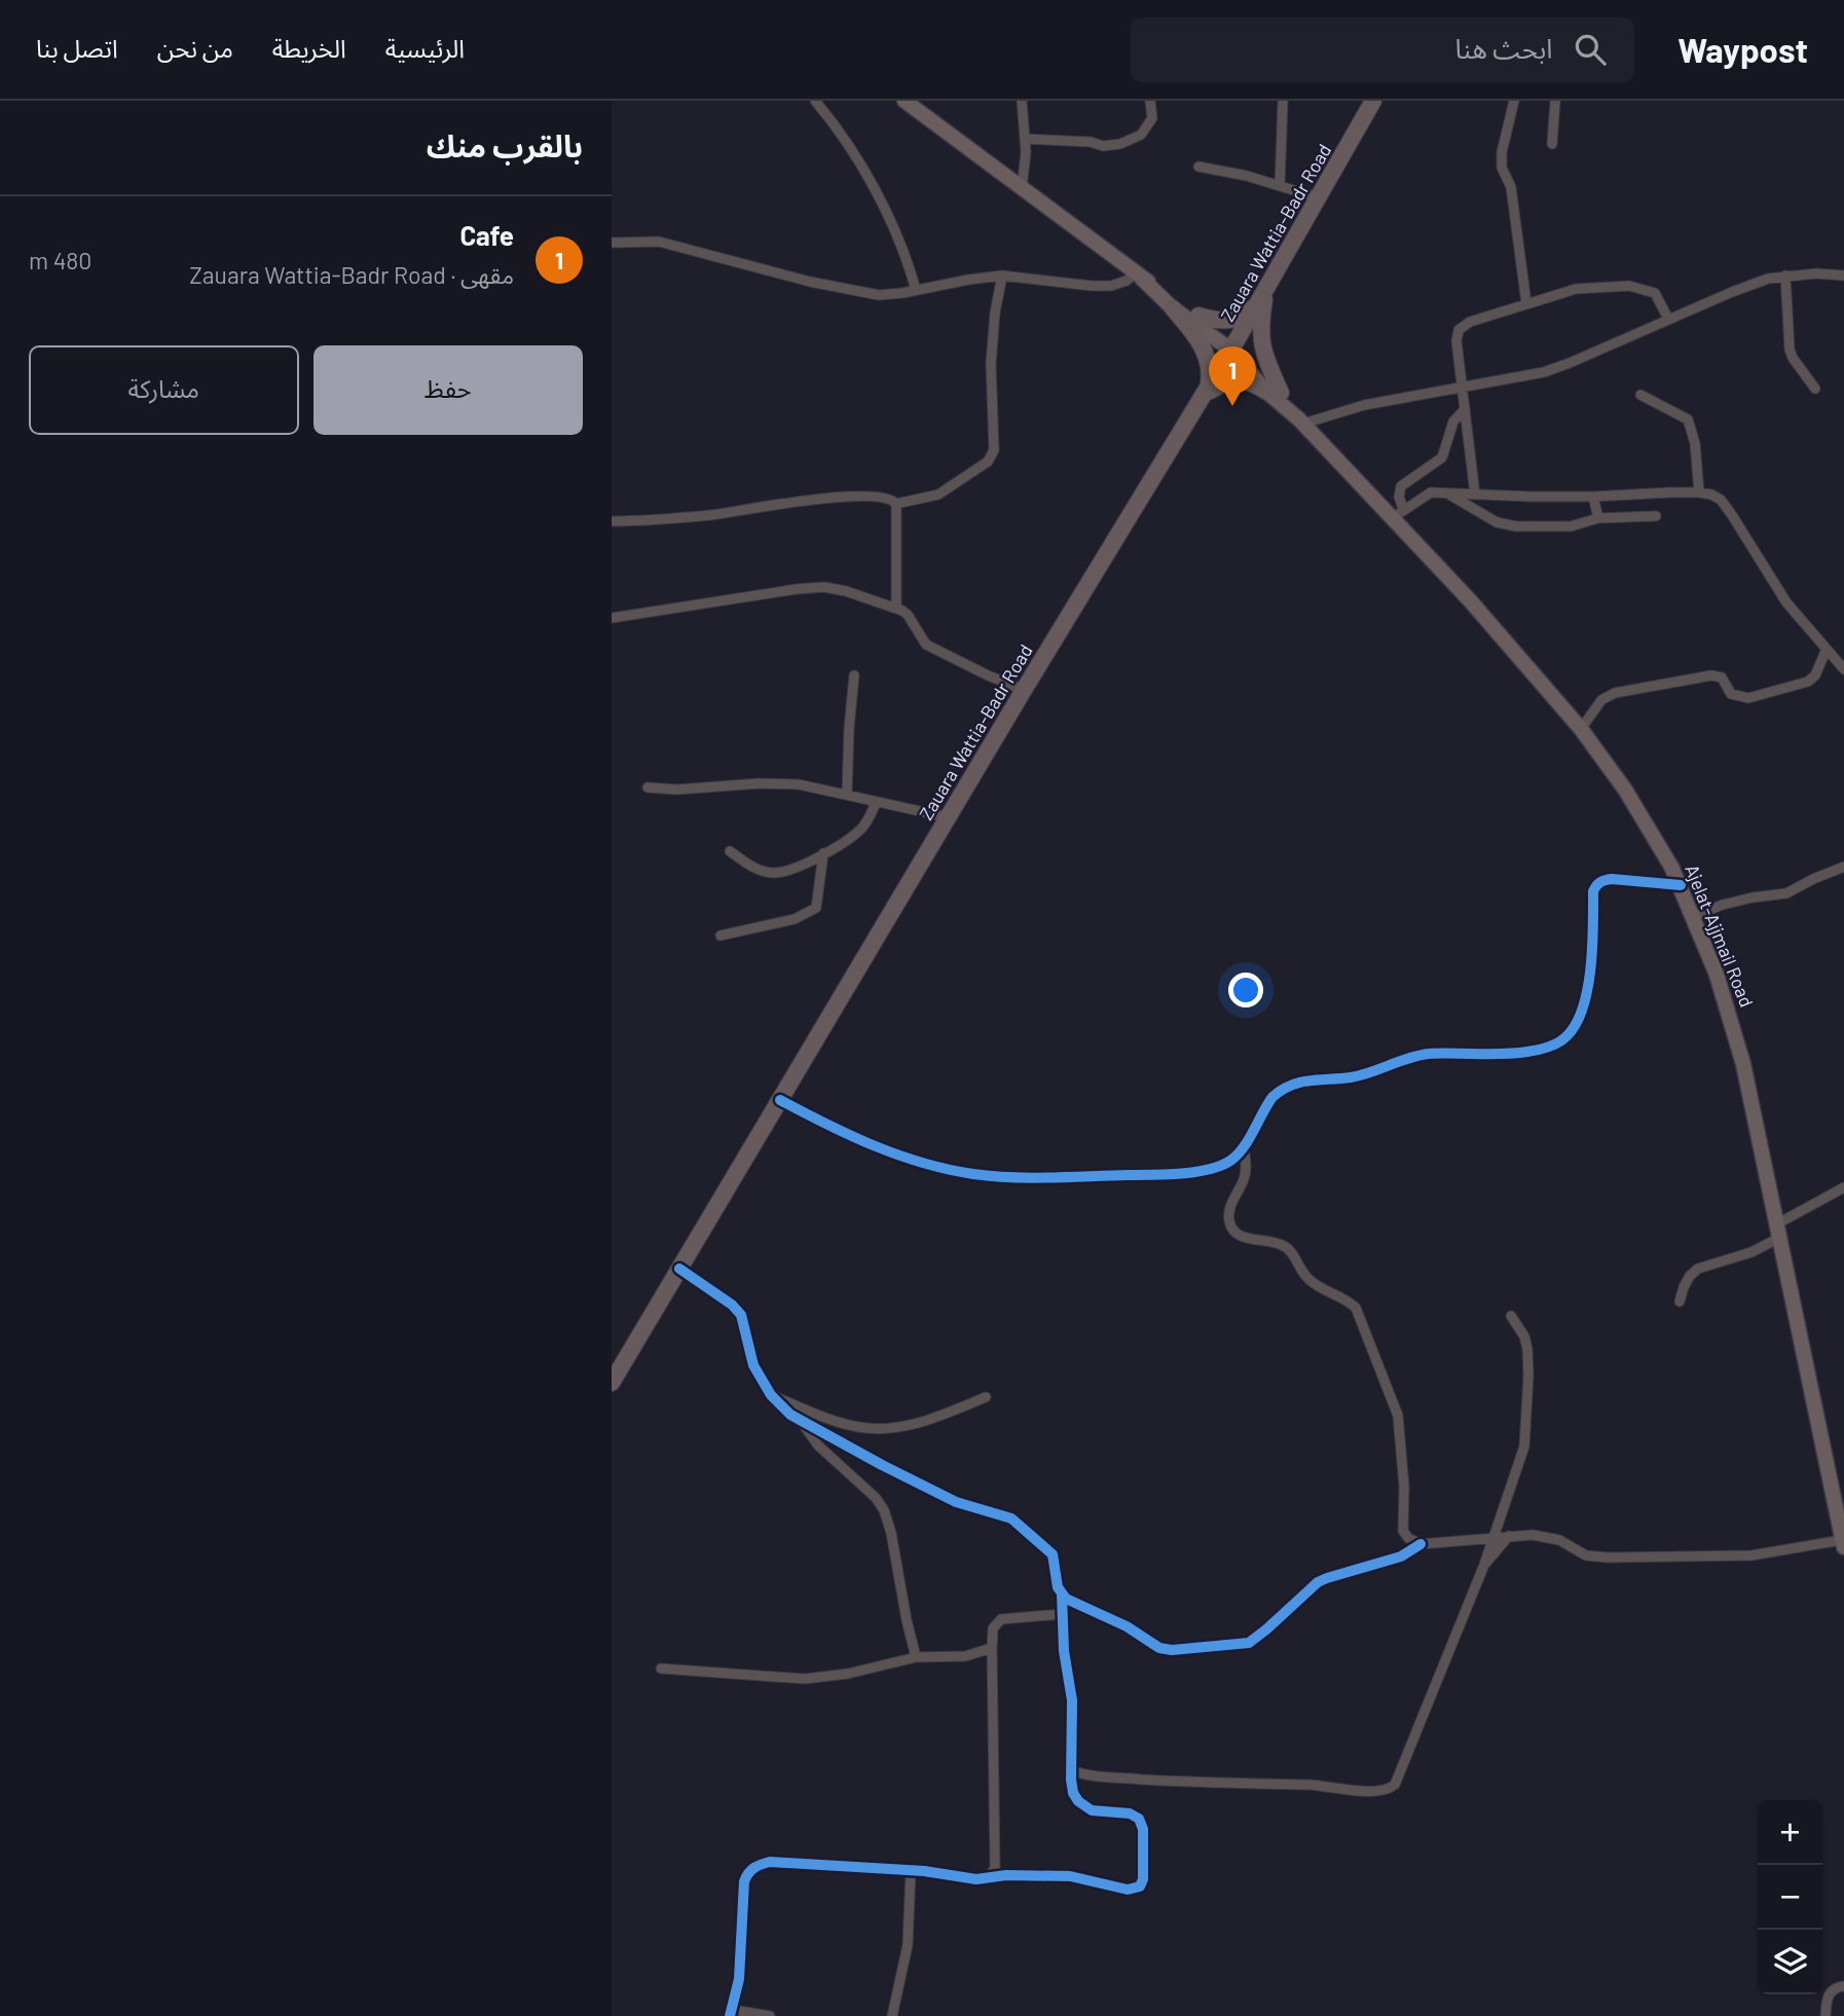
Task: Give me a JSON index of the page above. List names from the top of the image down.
{
  "streets": {
    "highway": ["Zauara Wattia-Badr Road"],
    "main road": ["Ajelat-Ajjmail Road"]
  },
  "crossings": [
    ["Zauara Wattia-Badr Road", "Ajelat-Ajjmail Road"]
  ],
  "page": {
    "header": "Waypost",
    "search": "ابحث هنا",
    "nav": [
      "الرئيسية",
      "الخريطة",
      "من نحن",
      "اتصل بنا"
    ],
    "heading": "بالقرب منك",
    "list": [
      {
        "mark": "1",
        "name": "Cafe",
        "note": "مقهى · Zauara Wattia-Badr Road",
        "value": "480 m"
      }
    ],
    "buttons": ["حفظ", "مشاركة"],
    "pins": "1",
    "map_buttons": ["+", "−"]
  }
}
